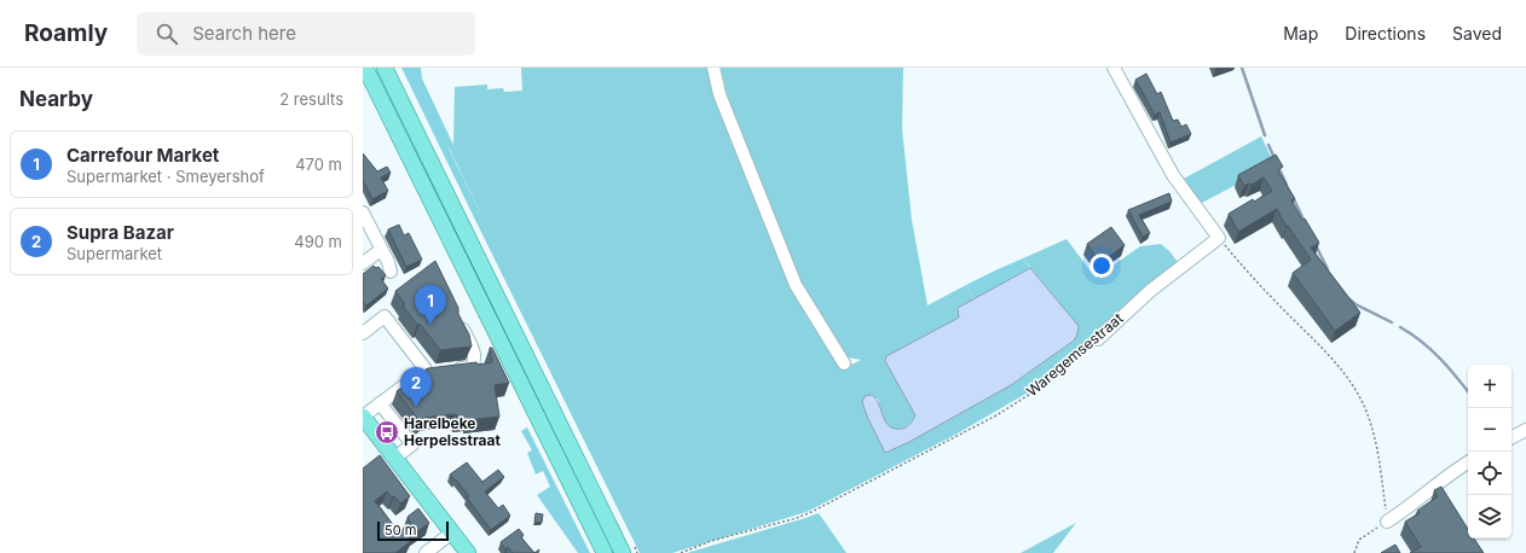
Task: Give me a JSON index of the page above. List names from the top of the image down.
{
  "streets": {
    "street": ["Waregemsestraat"]
  },
  "places": {
    "bus stop": ["Harelbeke Herpelsstraat"]
  },
  "scale_bar": "50 m",
  "page": {
    "header": "Roamly",
    "search": "Search here",
    "nav": ["Map", "Directions", "Saved"],
    "heading": ["Nearby", "2 results"],
    "list": [
      {
        "mark": "1",
        "name": "Carrefour Market",
        "note": "Supermarket · Smeyershof",
        "value": "470 m"
      },
      {
        "mark": "2",
        "name": "Supra Bazar",
        "note": "Supermarket",
        "value": "490 m"
      }
    ],
    "pins": ["1", "2"],
    "map_buttons": ["+", "−"],
    "scale": "50 m"
  }
}
